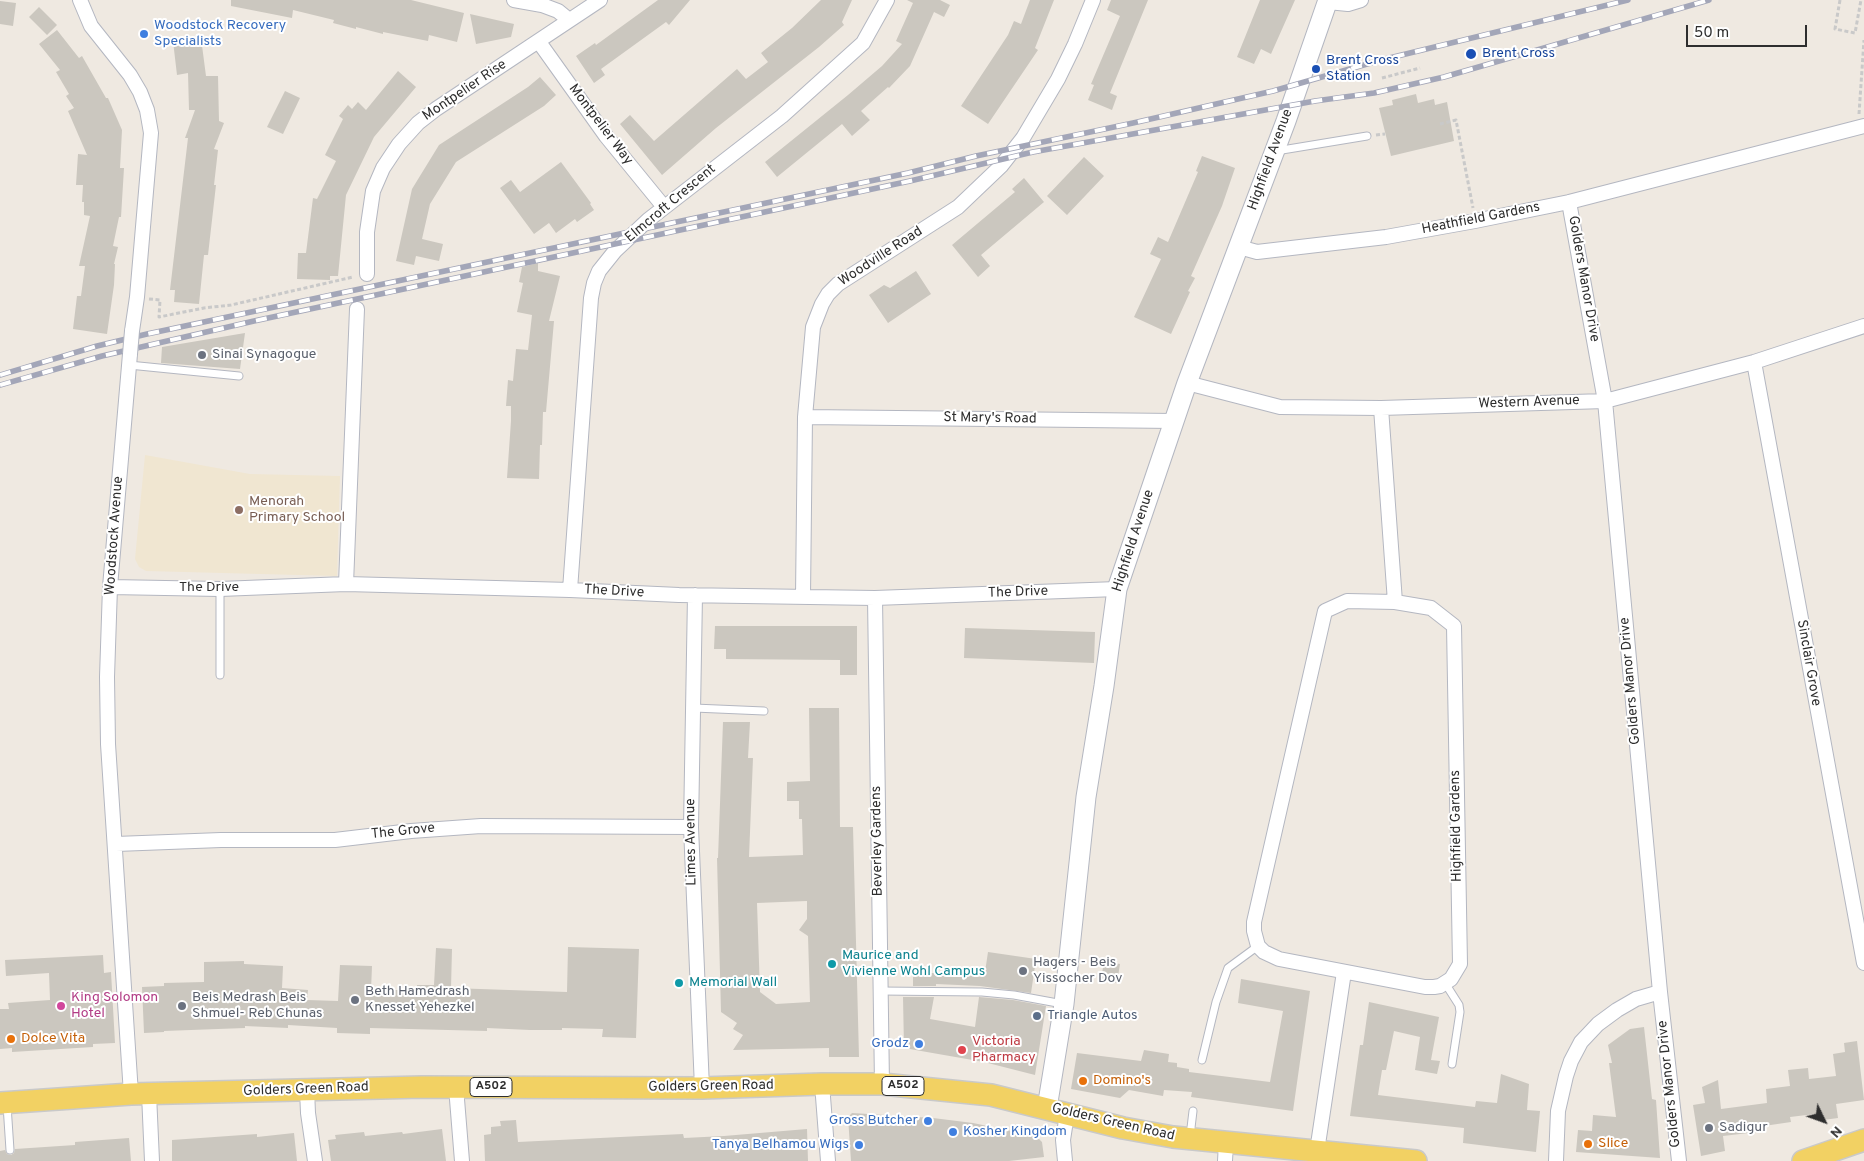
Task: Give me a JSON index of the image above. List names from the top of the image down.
{
  "streets": {
    "main road": ["A502", "Golders Green Road"],
    "street": [
      "Montpelier Rise",
      "Montpelier Way",
      "Highfield Avenue",
      "Elmcroft Crescent",
      "Heathfield Gardens",
      "Woodville Road",
      "Golders Manor Drive",
      "Western Avenue",
      "St Mary's Road",
      "Woodstock Avenue",
      "The Drive",
      "Sinclair Grove",
      "Highfield Gardens",
      "The Grove",
      "Beverley Gardens",
      "Limes Avenue"
    ]
  },
  "crossings": [
    ["Montpelier Rise", "Montpelier Way"],
    ["Montpelier Way", "Elmcroft Crescent"],
    ["Highfield Avenue", "Heathfield Gardens"],
    ["Highfield Avenue", "Western Avenue"],
    ["Highfield Avenue", "St Mary's Road"],
    ["Highfield Avenue", "The Drive"],
    ["Highfield Avenue", "Golders Green Road"],
    ["Elmcroft Crescent", "The Drive"],
    ["Heathfield Gardens", "Golders Manor Drive"],
    ["Woodville Road", "St Mary's Road"],
    ["Woodville Road", "The Drive"],
    ["Golders Manor Drive", "Western Avenue"],
    ["Western Avenue", "Sinclair Grove"],
    ["Woodstock Avenue", "The Drive"],
    ["Woodstock Avenue", "The Grove"],
    ["Woodstock Avenue", "Golders Green Road"],
    ["The Drive", "Beverley Gardens"],
    ["The Drive", "Limes Avenue"],
    ["The Grove", "Limes Avenue"],
    ["Beverley Gardens", "Golders Green Road"],
    ["Limes Avenue", "Golders Green Road"]
  ],
  "places": [
    "Woodstock Recovery Specialists",
    "Brent Cross",
    "Brent Cross Station",
    "Sinai Synagogue",
    "Menorah Primary School",
    "Maurice and Vivienne Wohl Campus",
    "Hagers - Beis Yissocher Dov",
    "Memorial Wall",
    "Beth Hamedrash Knesset Yehezkel",
    "King Solomon Hotel",
    "Beis Medrash Beis Shmuel- Reb Chunas",
    "Triangle Autos",
    "Dolce Vita",
    "Grodz",
    "Victoria Pharmacy",
    "Domino's",
    "Gross Butcher",
    "Sadigur",
    "Kosher Kingdom",
    "Slice",
    "Tanya Belhamou Wigs"
  ],
  "scale_bar": "50 m",
  "north": "bottom right"
}
